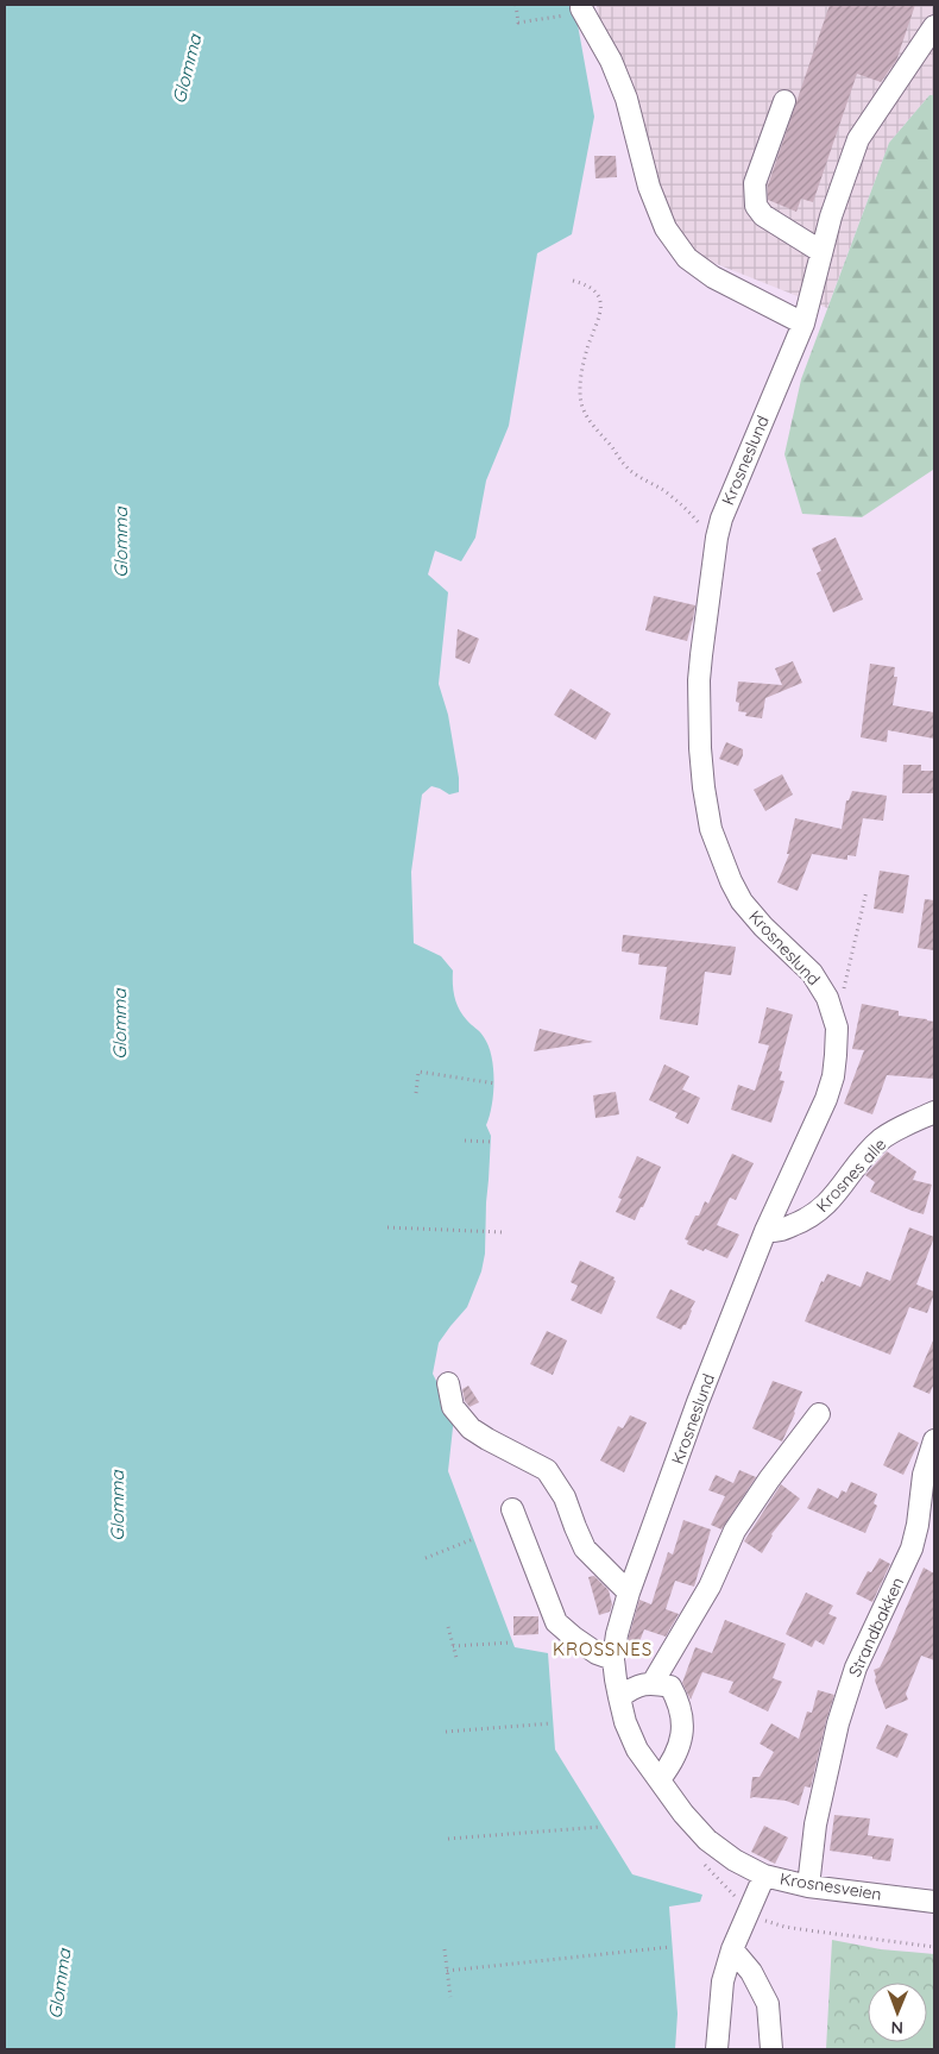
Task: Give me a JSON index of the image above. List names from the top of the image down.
{
  "streets": {
    "street": [
      "Krosneslund",
      "Krosnes alle",
      "Strandbakken",
      "Krosnesveien"
    ]
  },
  "crossings": [
    ["Krosneslund", "Krosnes alle"],
    ["Krosneslund", "Krosnesveien"],
    ["Strandbakken", "Krosnesveien"]
  ],
  "districts": ["KROSSNES"],
  "water": ["Glomma"],
  "north": "bottom"
}
